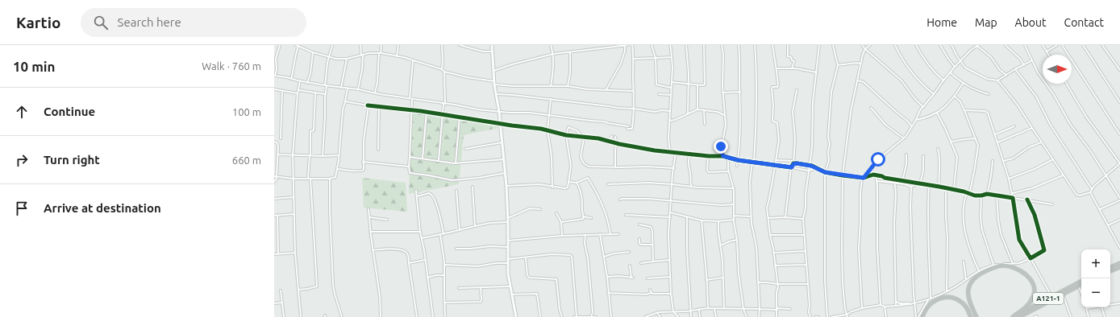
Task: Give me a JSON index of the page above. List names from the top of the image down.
{
  "streets": {
    "highway": ["A121-1"]
  },
  "north": "right",
  "page": {
    "header": "Kartio",
    "search": "Search here",
    "nav": [
      "Home",
      "Map",
      "About",
      "Contact"
    ],
    "heading": ["10 min", "Walk · 760 m"],
    "list": [
      ["Continue", "100 m"],
      ["Turn right", "660 m"],
      "Arrive at destination"
    ],
    "map_buttons": ["+", "−"]
  }
}
